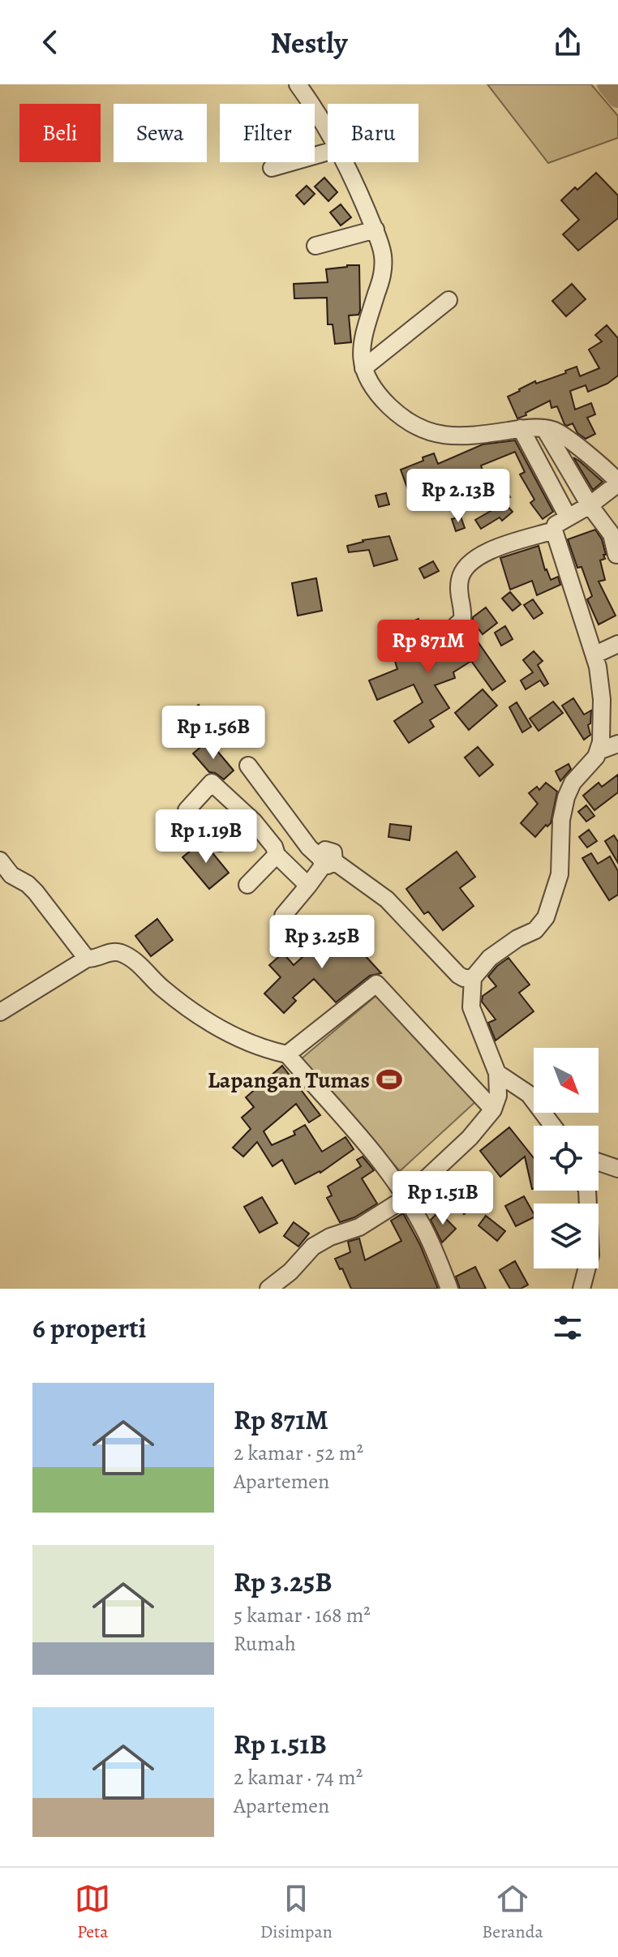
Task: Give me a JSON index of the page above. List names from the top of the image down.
{
  "places": {
    "sports": ["Lapangan Tumas"]
  },
  "north": "bottom right",
  "page": {
    "header": "Nestly",
    "chip": [
      "Beli",
      "Sewa",
      "Filter",
      "Baru"
    ],
    "price": [
      "Rp 2.13B",
      "Rp 871M",
      "Rp 1.56B",
      "Rp 1.19B",
      "Rp 3.25B",
      "Rp 1.51B"
    ],
    "heading": "6 properti",
    "list": [
      {
        "name": "Rp 871M",
        "note": "2 kamar · 52 m² · Apartemen"
      },
      {
        "name": "Rp 3.25B",
        "note": "5 kamar · 168 m² · Rumah"
      },
      {
        "name": "Rp 1.51B",
        "note": "2 kamar · 74 m² · Apartemen"
      }
    ],
    "tabs": ["Peta", "Disimpan", "Beranda"]
  }
}
